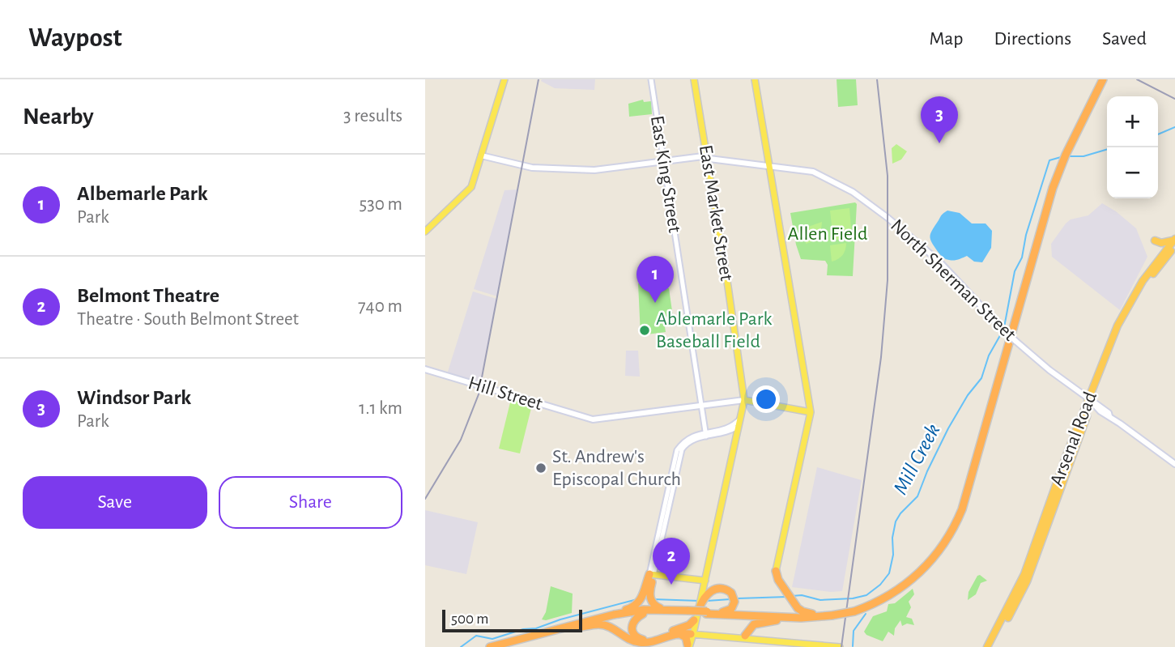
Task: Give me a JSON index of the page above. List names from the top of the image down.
{
  "streets": {
    "highway": ["Arsenal Road"],
    "main road": ["East Market Street", "North Sherman Street", "Hill Street"],
    "street": ["East King Street"]
  },
  "crossings": [
    ["East King Street", "North Sherman Street"],
    ["East King Street", "Hill Street"],
    ["East Market Street", "North Sherman Street"],
    ["East Market Street", "Hill Street"],
    ["North Sherman Street", "Arsenal Road"]
  ],
  "water": ["Mill Creek"],
  "parks": ["Allen Field"],
  "places": ["Ablemarle Park Baseball Field", "St. Andrew's Episcopal Church"],
  "scale_bar": "500 m",
  "page": {
    "header": "Waypost",
    "nav": ["Map", "Directions", "Saved"],
    "heading": ["Nearby", "3 results"],
    "map_buttons": ["+", "−"],
    "pins": ["3", "1", "2"],
    "list": [
      {
        "mark": "1",
        "name": "Albemarle Park",
        "note": "Park",
        "value": "530 m"
      },
      {
        "mark": "2",
        "name": "Belmont Theatre",
        "note": "Theatre · South Belmont Street",
        "value": "740 m"
      },
      {
        "mark": "3",
        "name": "Windsor Park",
        "note": "Park",
        "value": "1.1 km"
      }
    ],
    "buttons": ["Save", "Share"],
    "scale": "500 m"
  }
}
